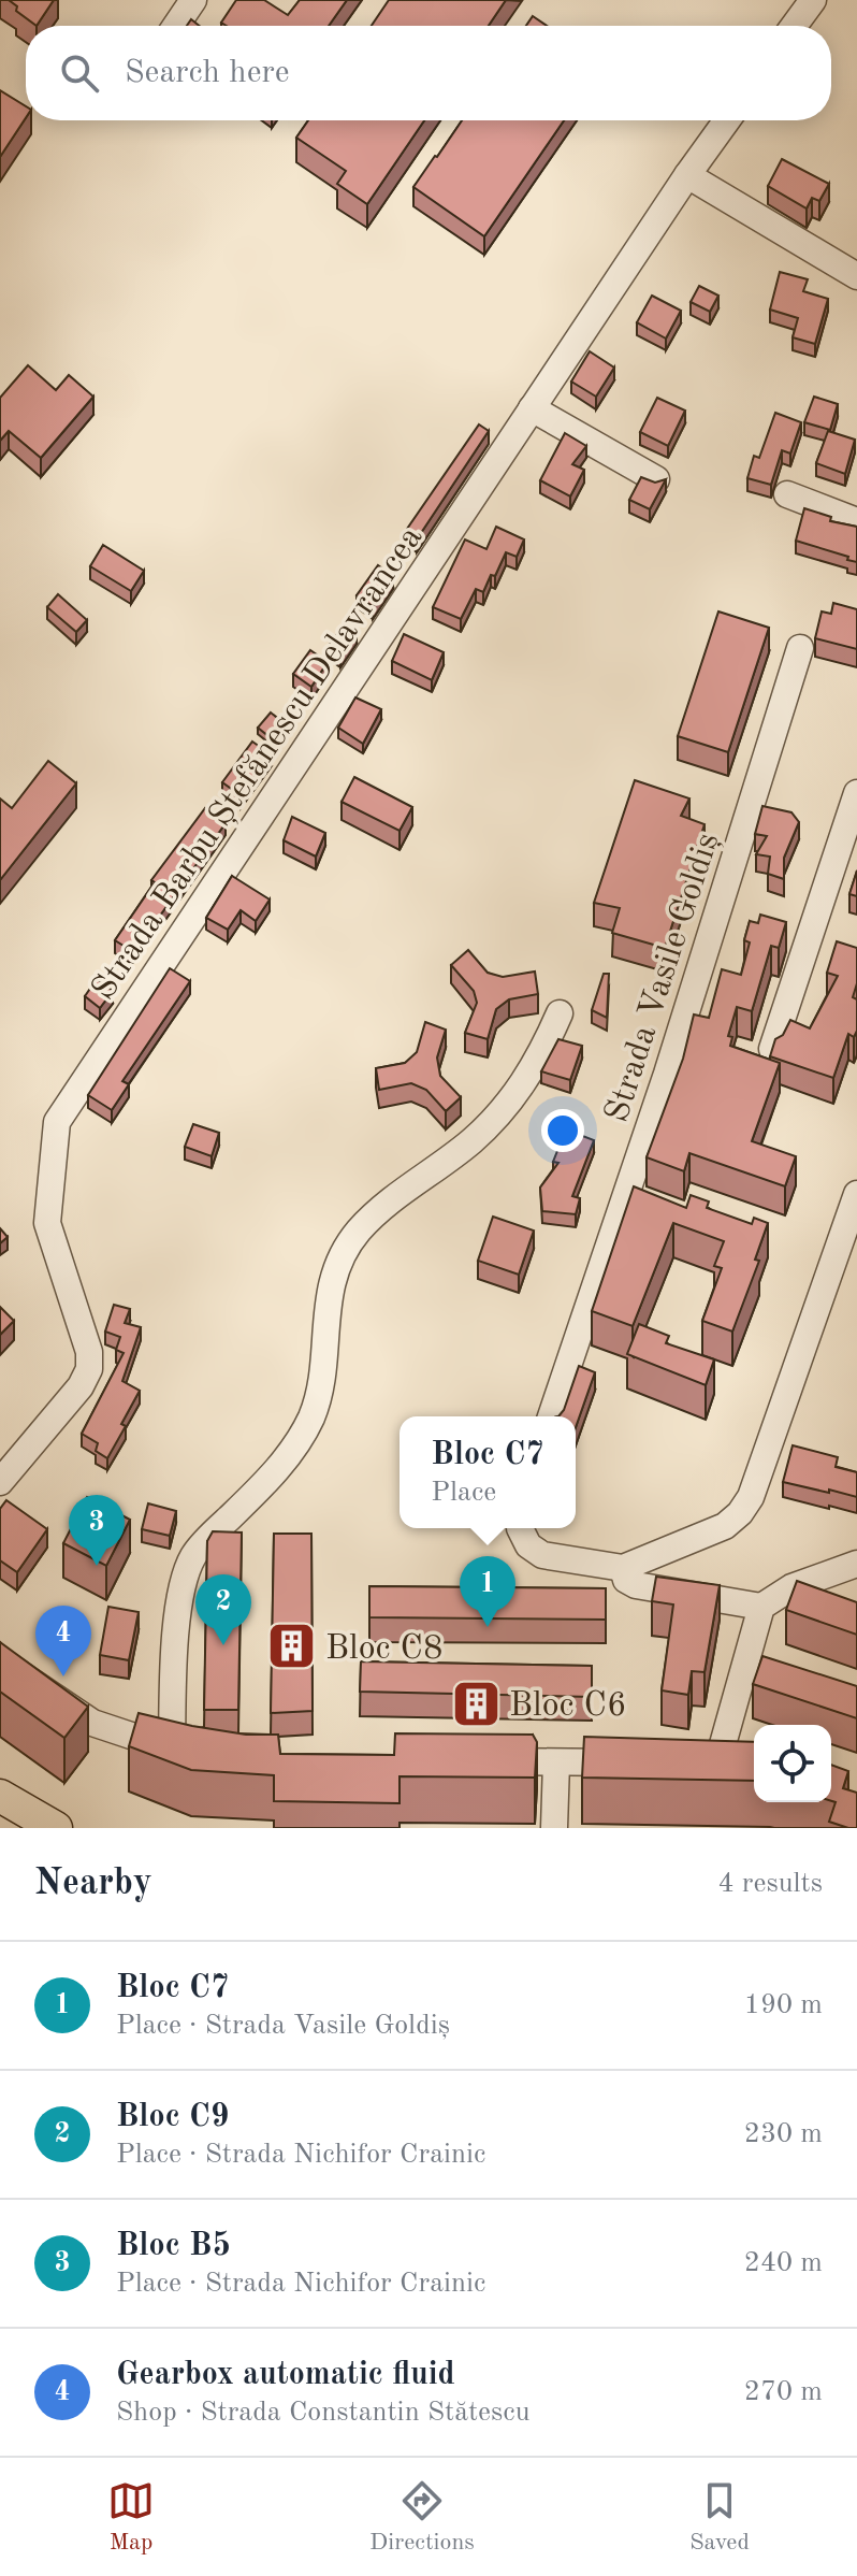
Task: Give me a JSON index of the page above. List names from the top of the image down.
{
  "streets": {
    "street": ["Strada Barbu Ștefănescu Delavrancea", "Strada Vasile Goldiș"]
  },
  "places": {
    "building": ["Bloc C8", "Bloc C6"]
  },
  "page": {
    "search": "Search here",
    "popup": ["Bloc C7", "Place"],
    "pins": [
      "3",
      "1",
      "2",
      "4"
    ],
    "heading": ["Nearby", "4 results"],
    "list": [
      {
        "mark": "1",
        "name": "Bloc C7",
        "note": "Place · Strada Vasile Goldiș",
        "value": "190 m"
      },
      {
        "mark": "2",
        "name": "Bloc C9",
        "note": "Place · Strada Nichifor Crainic",
        "value": "230 m"
      },
      {
        "mark": "3",
        "name": "Bloc B5",
        "note": "Place · Strada Nichifor Crainic",
        "value": "240 m"
      },
      {
        "mark": "4",
        "name": "Gearbox automatic fluid",
        "note": "Shop · Strada Constantin Stătescu",
        "value": "270 m"
      }
    ],
    "nav": ["Map", "Directions", "Saved"]
  }
}
